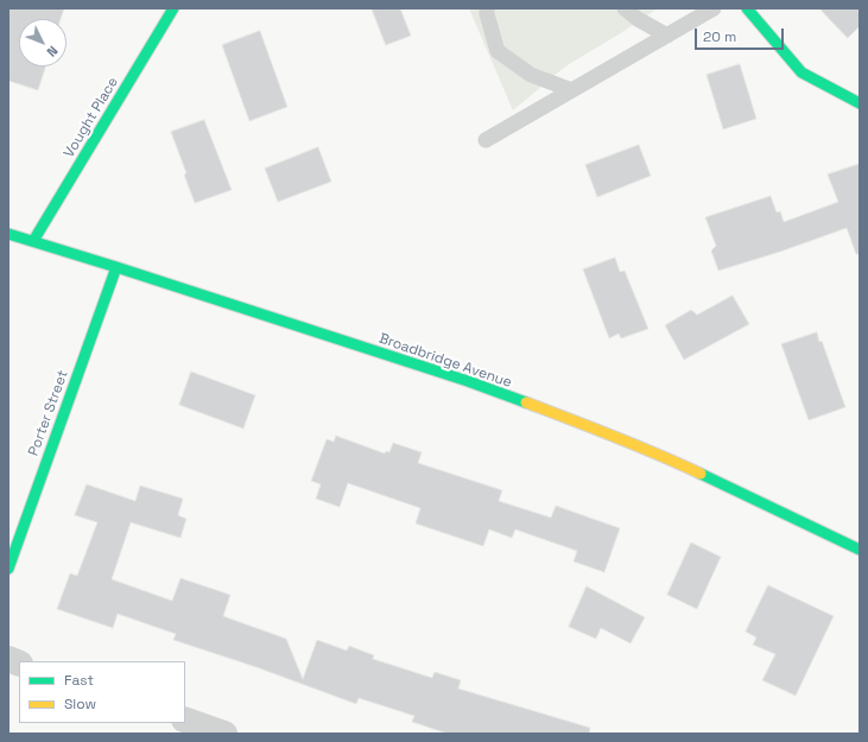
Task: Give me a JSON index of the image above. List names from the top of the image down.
{
  "streets": {
    "main road": ["Vought Place", "Broadbridge Avenue", "Porter Street"]
  },
  "crossings": [
    ["Vought Place", "Broadbridge Avenue"],
    ["Broadbridge Avenue", "Porter Street"]
  ],
  "legend": ["Fast", "Slow"],
  "scale_bar": "20 m",
  "north": "bottom right"
}
